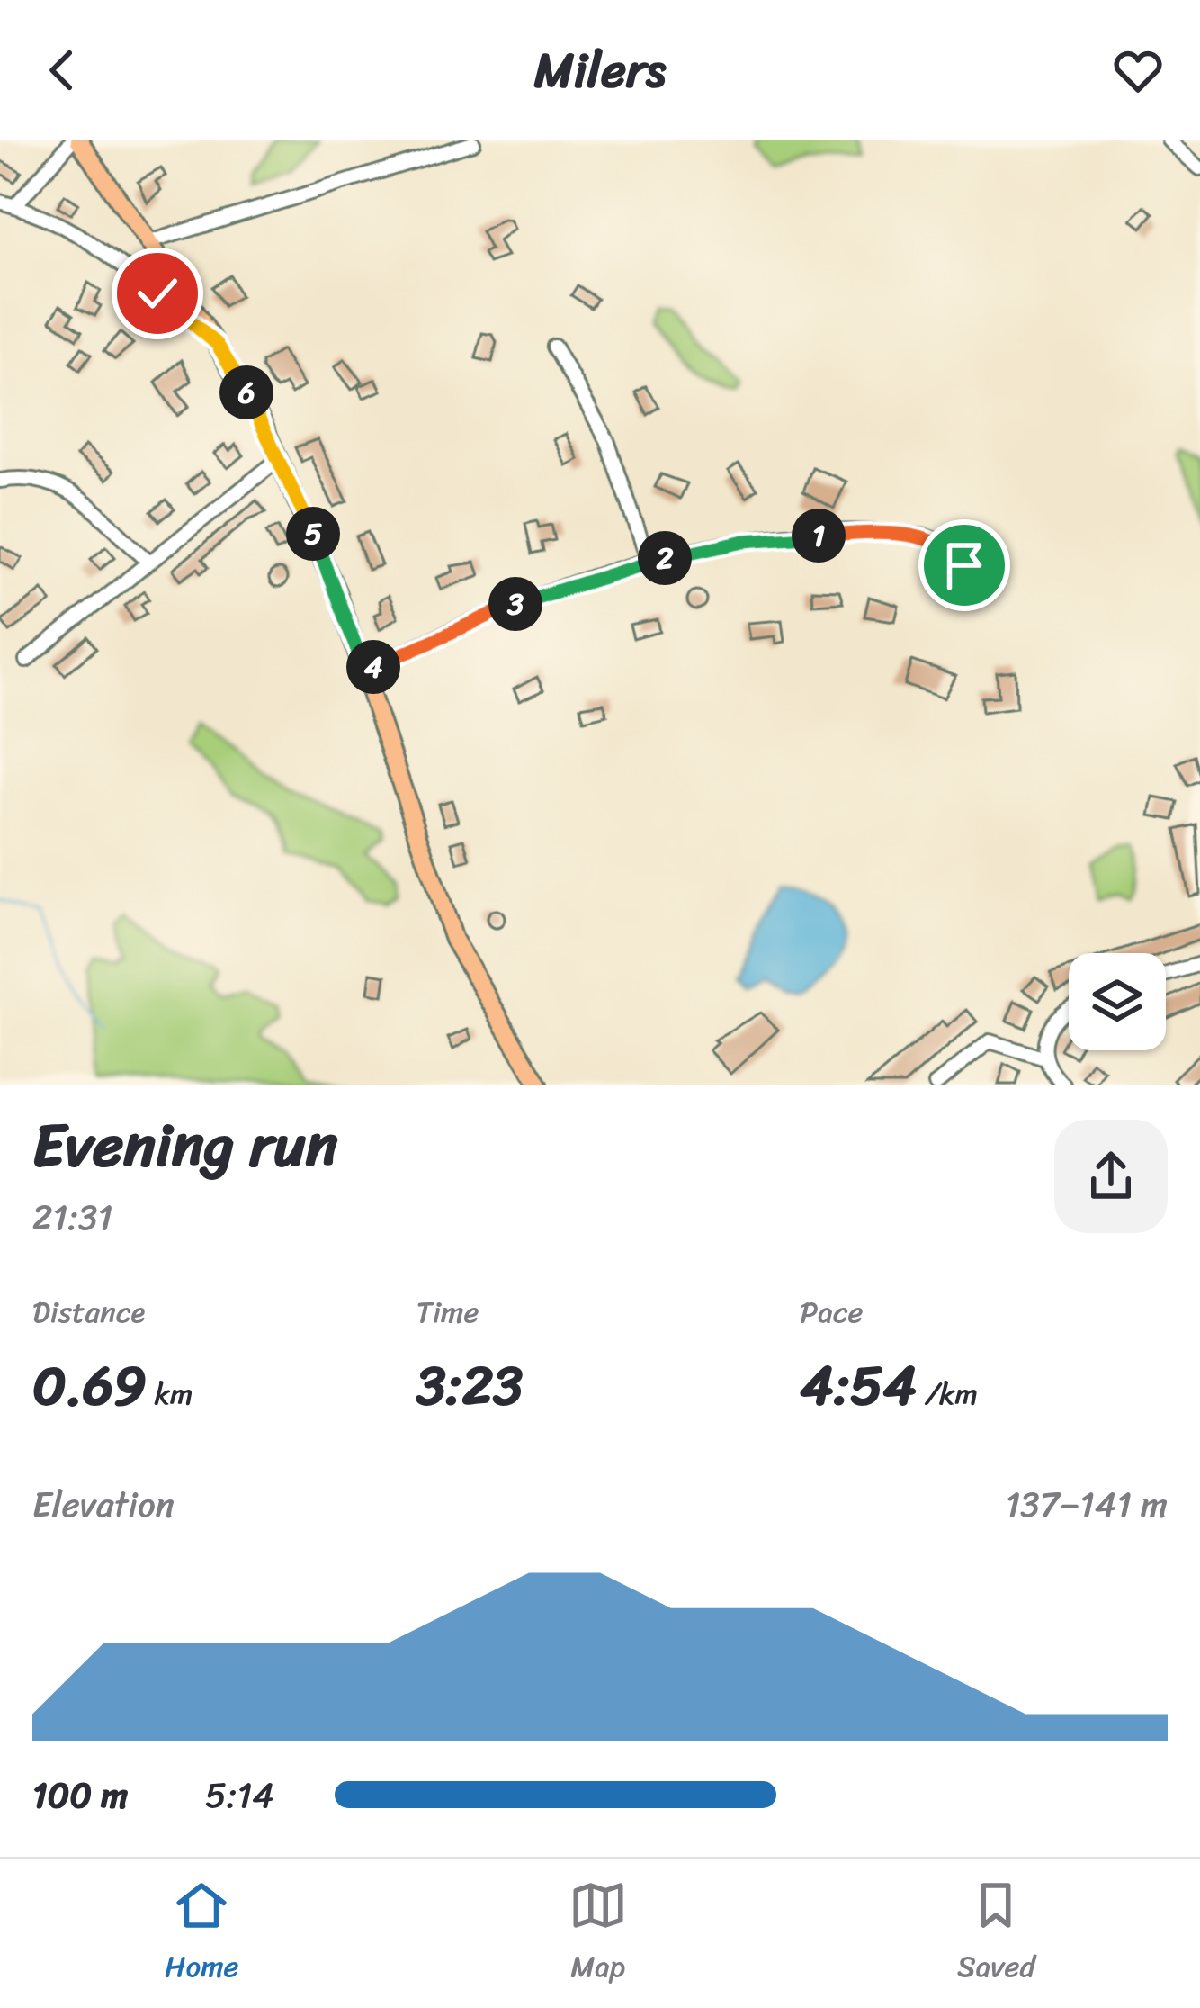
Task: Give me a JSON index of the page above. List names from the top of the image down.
{
  "page": {
    "header": "Milers",
    "pins": [
      "6",
      "5",
      "1",
      "2",
      "3",
      "4"
    ],
    "heading": ["Evening run", "21:31"],
    "stats": [
      ["Distance", "0.69 km"],
      ["Time", "3:23"],
      ["Pace", "4:54 /km"]
    ],
    "chart": ["Elevation", "137–141 m"],
    "list": [
      {
        "name": "100 m",
        "note": "5:14"
      }
    ],
    "tabs": ["Home", "Map", "Saved"]
  }
}
